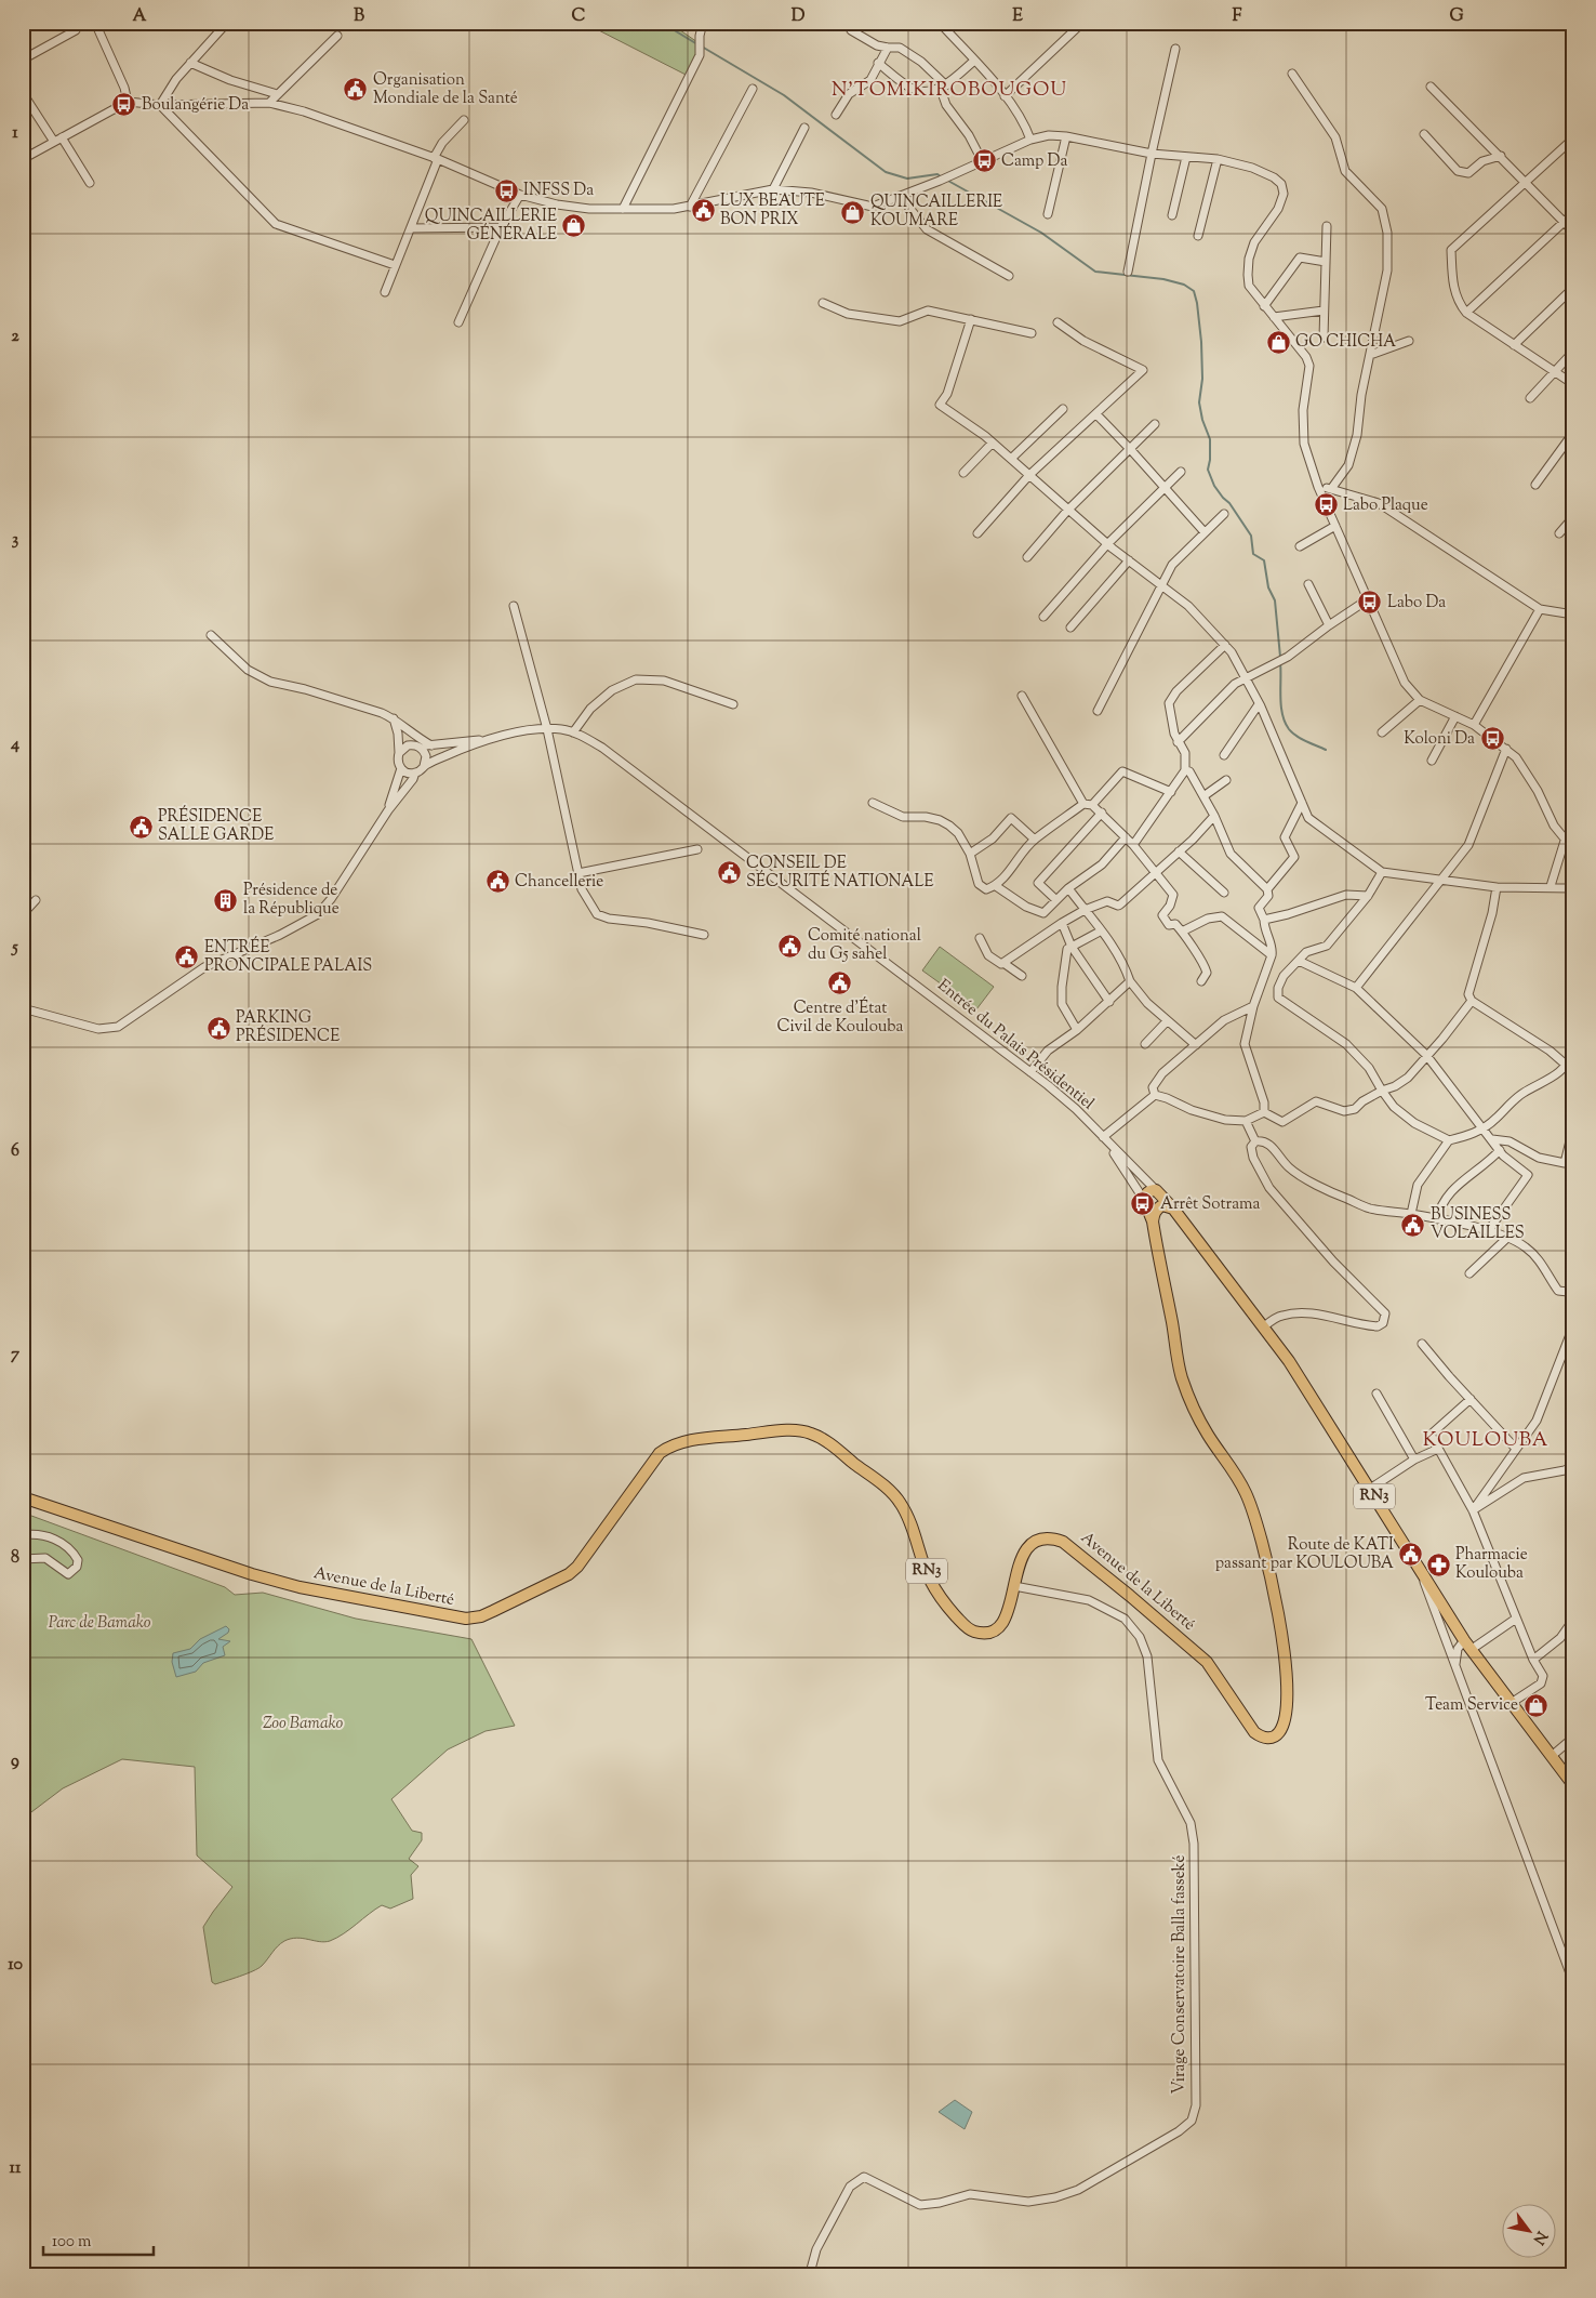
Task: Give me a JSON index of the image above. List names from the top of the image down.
{
  "streets": {
    "highway": ["RN3", "Avenue de la Liberté"],
    "street": ["Entrée du Palais Présidentiel", "Virage Conservatoire Balla fasseké"]
  },
  "crossings": [
    ["Entrée du Palais Présidentiel", "RN3"],
    ["RN3", "Avenue de la Liberté"],
    ["Avenue de la Liberté", "Virage Conservatoire Balla fasseké"]
  ],
  "districts": ["N'TOMIKIROBOUGOU", "KOULOUBA"],
  "parks": ["Parc de Bamako", "Zoo Bamako"],
  "places": {
    "public building": [
      "Organisation Mondiale de la Santé",
      "LUX BEAUTE BON PRIX",
      "PRÉSIDENCE SALLE GARDE",
      "CONSEIL DE SÉCURITÉ NATIONALE",
      "Chancellerie",
      "Comité national du G5 sahel",
      "ENTRÉE PRONCIPALE PALAIS",
      "Centre d'État Civil de Koulouba",
      "PARKING PRÉSIDENCE",
      "BUSINESS VOLAILLES",
      "Route de KATI passant par KOULOUBA"
    ],
    "bus stop": [
      "Boulangérie Da",
      "Camp Da",
      "INFSS Da",
      "Labo Plaque",
      "Labo Da",
      "Koloni Da",
      "Arrêt Sotrama"
    ],
    "shop": [
      "QUINCAILLERIE KOUMARE",
      "QUINCAILLERIE GÉNÉRALE",
      "GO CHICHA",
      "Team Service"
    ],
    "building": ["Présidence de la République"],
    "pharmacy": ["Pharmacie Koulouba"]
  },
  "scale_bar": "100 m",
  "north": "bottom right",
  "grid": {
    "columns": [
      "A",
      "B",
      "C",
      "D",
      "E",
      "F",
      "G"
    ],
    "rows": [
      "1",
      "2",
      "3",
      "4",
      "5",
      "6",
      "7",
      "8",
      "9",
      "10",
      "11"
    ]
  }
}
